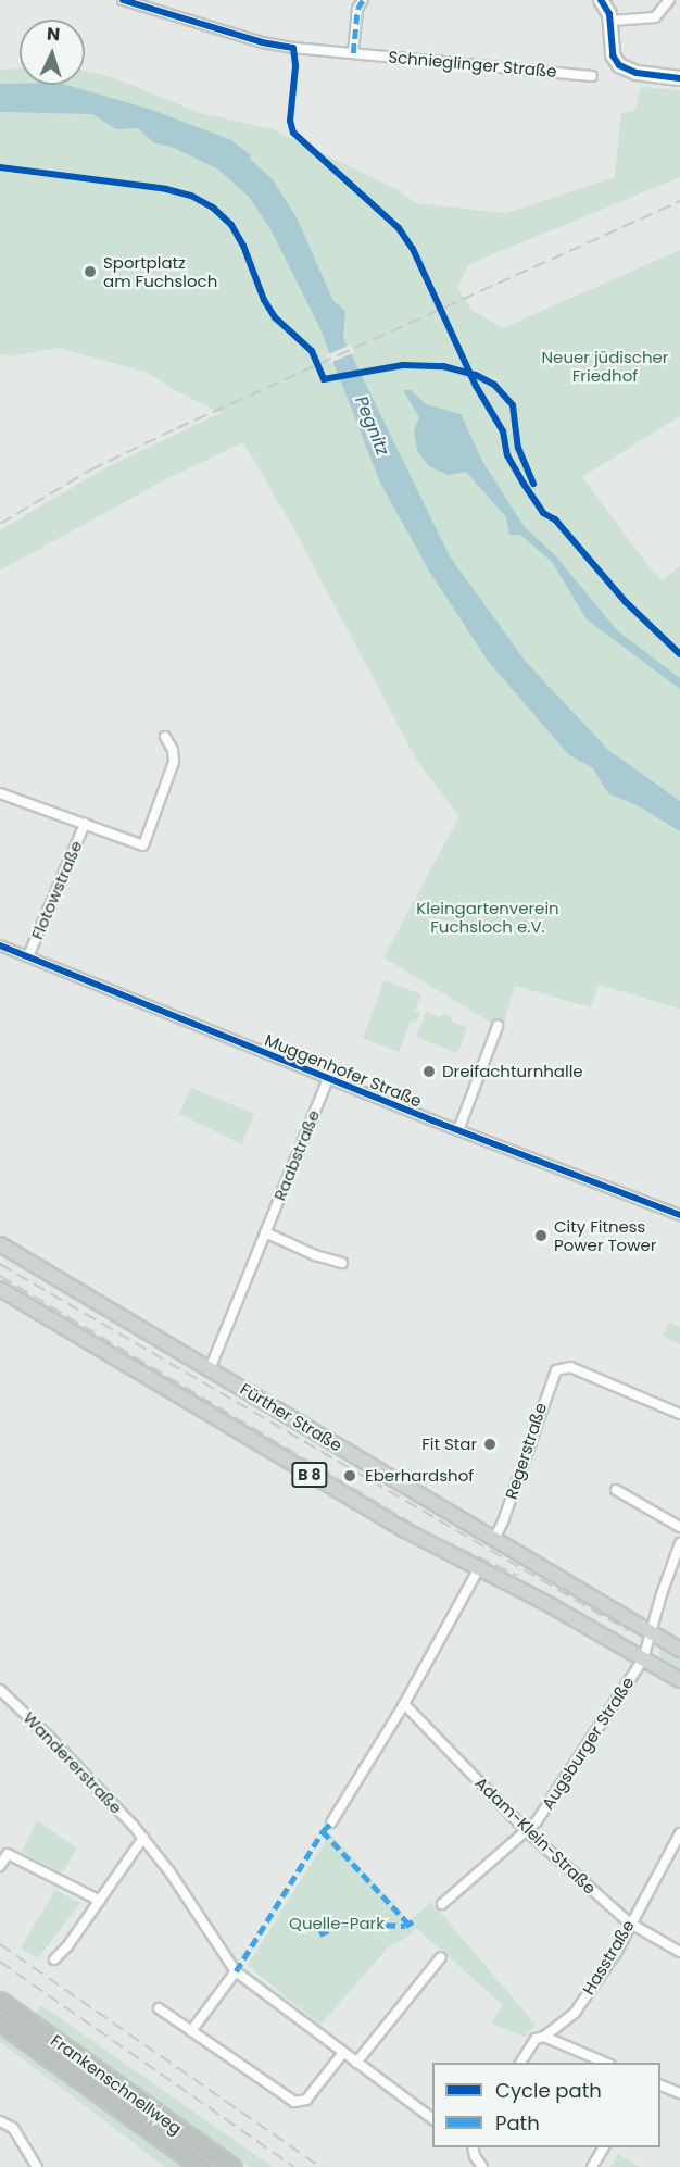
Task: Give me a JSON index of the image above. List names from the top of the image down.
{
  "streets": {
    "highway": ["Frankenschnellweg"],
    "main road": ["Fürther Straße", "B 8"],
    "street": [
      "Schnieglinger Straße",
      "Flotowstraße",
      "Muggenhofer Straße",
      "Raabstraße",
      "Regerstraße",
      "Augsburger Straße",
      "Wandererstraße",
      "Adam-Klein-Straße",
      "Hasstraße"
    ]
  },
  "crossings": [
    ["Flotowstraße", "Muggenhofer Straße"],
    ["Muggenhofer Straße", "Raabstraße"],
    ["Raabstraße", "Fürther Straße"],
    ["Fürther Straße", "Regerstraße"],
    ["B 8", "Augsburger Straße"],
    ["Augsburger Straße", "Adam-Klein-Straße"],
    ["Adam-Klein-Straße", "Hasstraße"]
  ],
  "water": ["Pegnitz"],
  "parks": ["Neuer jüdischer Friedhof", "Kleingartenverein Fuchsloch e.V.", "Quelle-Park"],
  "places": [
    "Sportplatz am Fuchsloch",
    "Dreifachturnhalle",
    "City Fitness Power Tower",
    "Fit Star",
    "Eberhardshof"
  ],
  "legend": ["Cycle path", "Path"],
  "north": "top"
}
